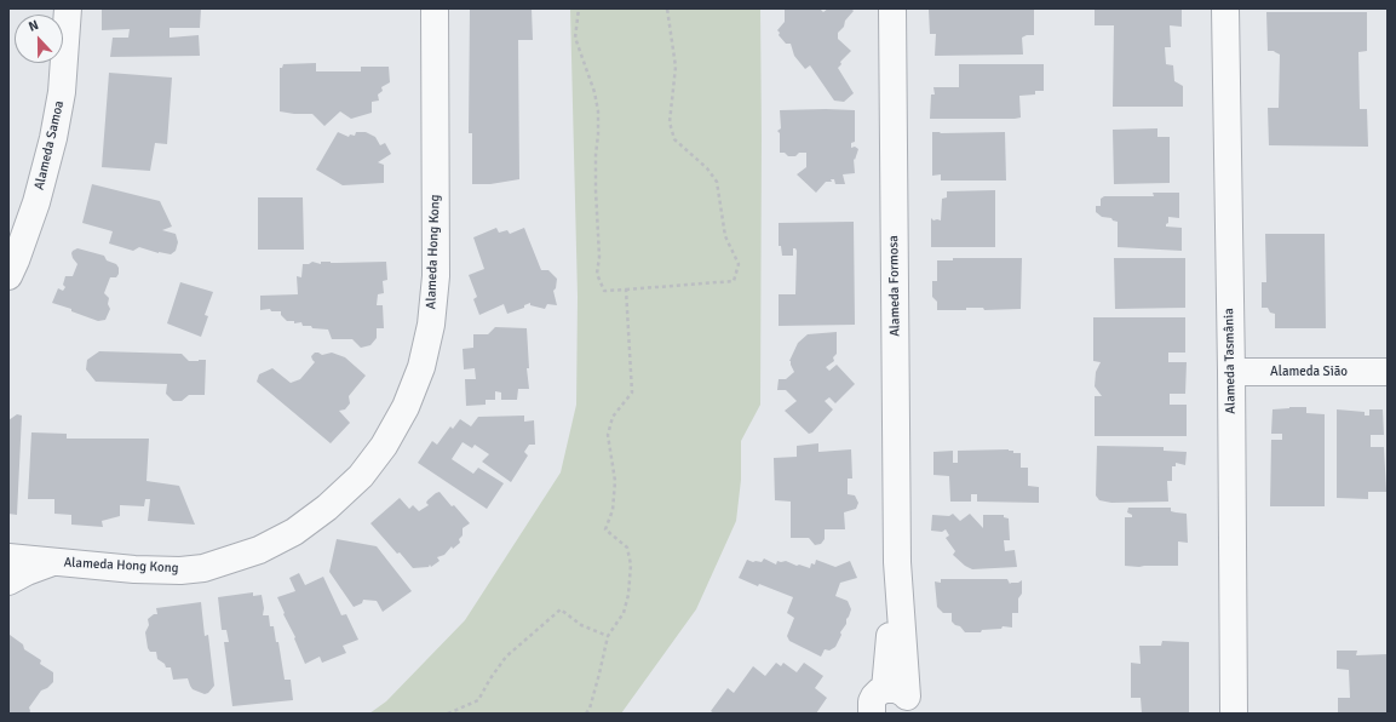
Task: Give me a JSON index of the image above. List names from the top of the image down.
{
  "streets": {
    "street": [
      "Alameda Samoa",
      "Alameda Hong Kong",
      "Alameda Formosa",
      "Alameda Tasmânia",
      "Alameda Sião"
    ]
  },
  "crossings": [
    ["Alameda Tasmânia", "Alameda Sião"]
  ],
  "north": "top"
}
